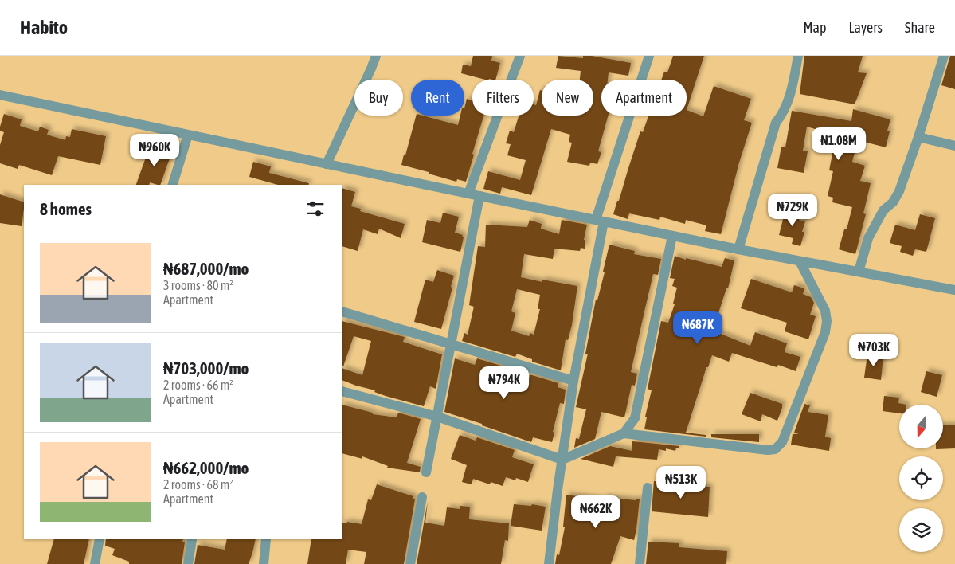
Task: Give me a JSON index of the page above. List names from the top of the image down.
{
  "north": "bottom",
  "page": {
    "header": "Habito",
    "nav": ["Map", "Layers", "Share"],
    "chip": [
      "Buy",
      "Rent",
      "Filters",
      "New",
      "Apartment"
    ],
    "price": [
      "₦1.08M",
      "₦960K",
      "₦729K",
      "₦687K",
      "₦703K",
      "₦794K",
      "₦513K",
      "₦662K"
    ],
    "heading": "8 homes",
    "list": [
      {
        "name": "₦687,000/mo",
        "note": "3 rooms · 80 m² · Apartment"
      },
      {
        "name": "₦703,000/mo",
        "note": "2 rooms · 66 m² · Apartment"
      },
      {
        "name": "₦662,000/mo",
        "note": "2 rooms · 68 m² · Apartment"
      }
    ]
  }
}
